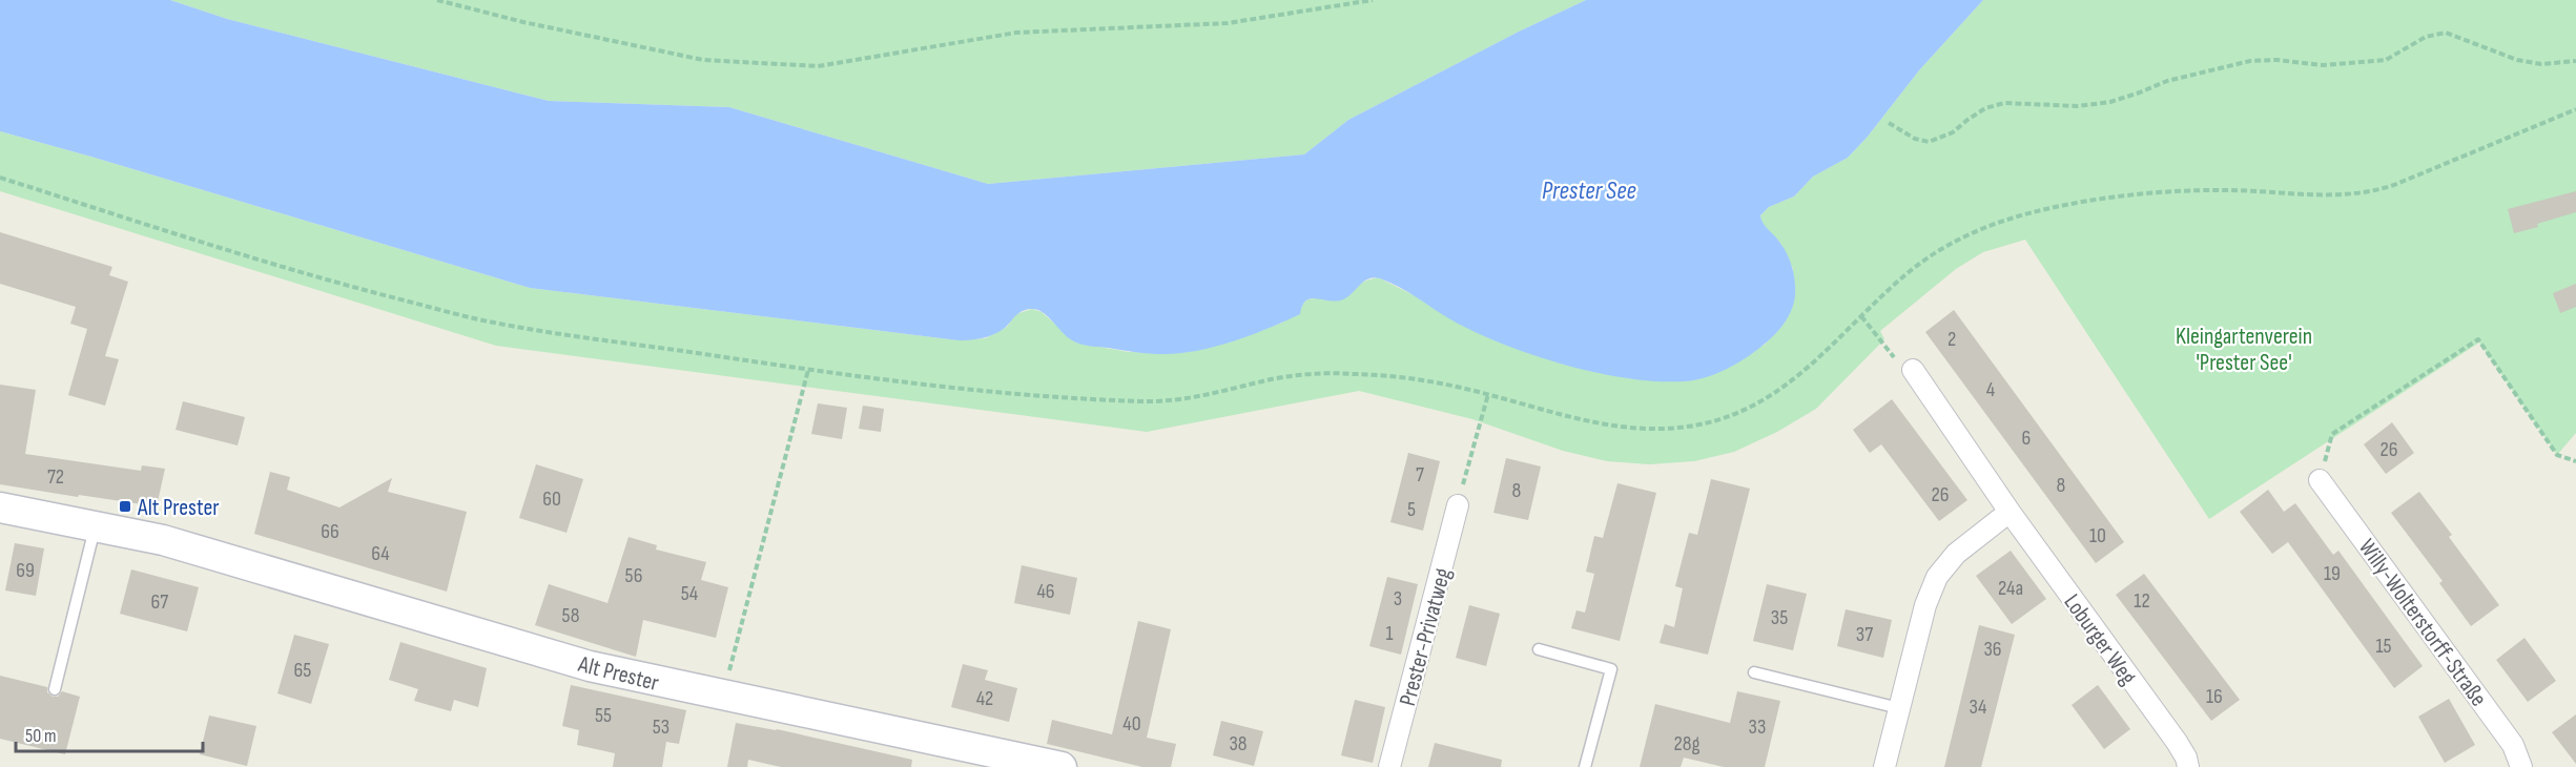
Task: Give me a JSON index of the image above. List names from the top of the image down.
{
  "streets": {
    "main road": ["Alt Prester"],
    "street": ["Willy-Wolterstorff-Straße", "Prester-Privatweg", "Loburger Weg"]
  },
  "water": ["Prester See"],
  "parks": ["Kleingartenverein 'Prester See'"],
  "places": {
    "transit": ["Alt Prester"]
  },
  "house_numbers": [
    "2",
    "4",
    "6",
    "26",
    "7",
    "72",
    "8",
    "8",
    "26",
    "60",
    "5",
    "66",
    "10",
    "64",
    "69",
    "19",
    "56",
    "24a",
    "46",
    "54",
    "3",
    "12",
    "67",
    "58",
    "35",
    "1",
    "37",
    "15",
    "36",
    "65",
    "16",
    "42",
    "34",
    "55",
    "40",
    "53",
    "33",
    "38",
    "28g"
  ],
  "scale_bar": "50 m"
}
